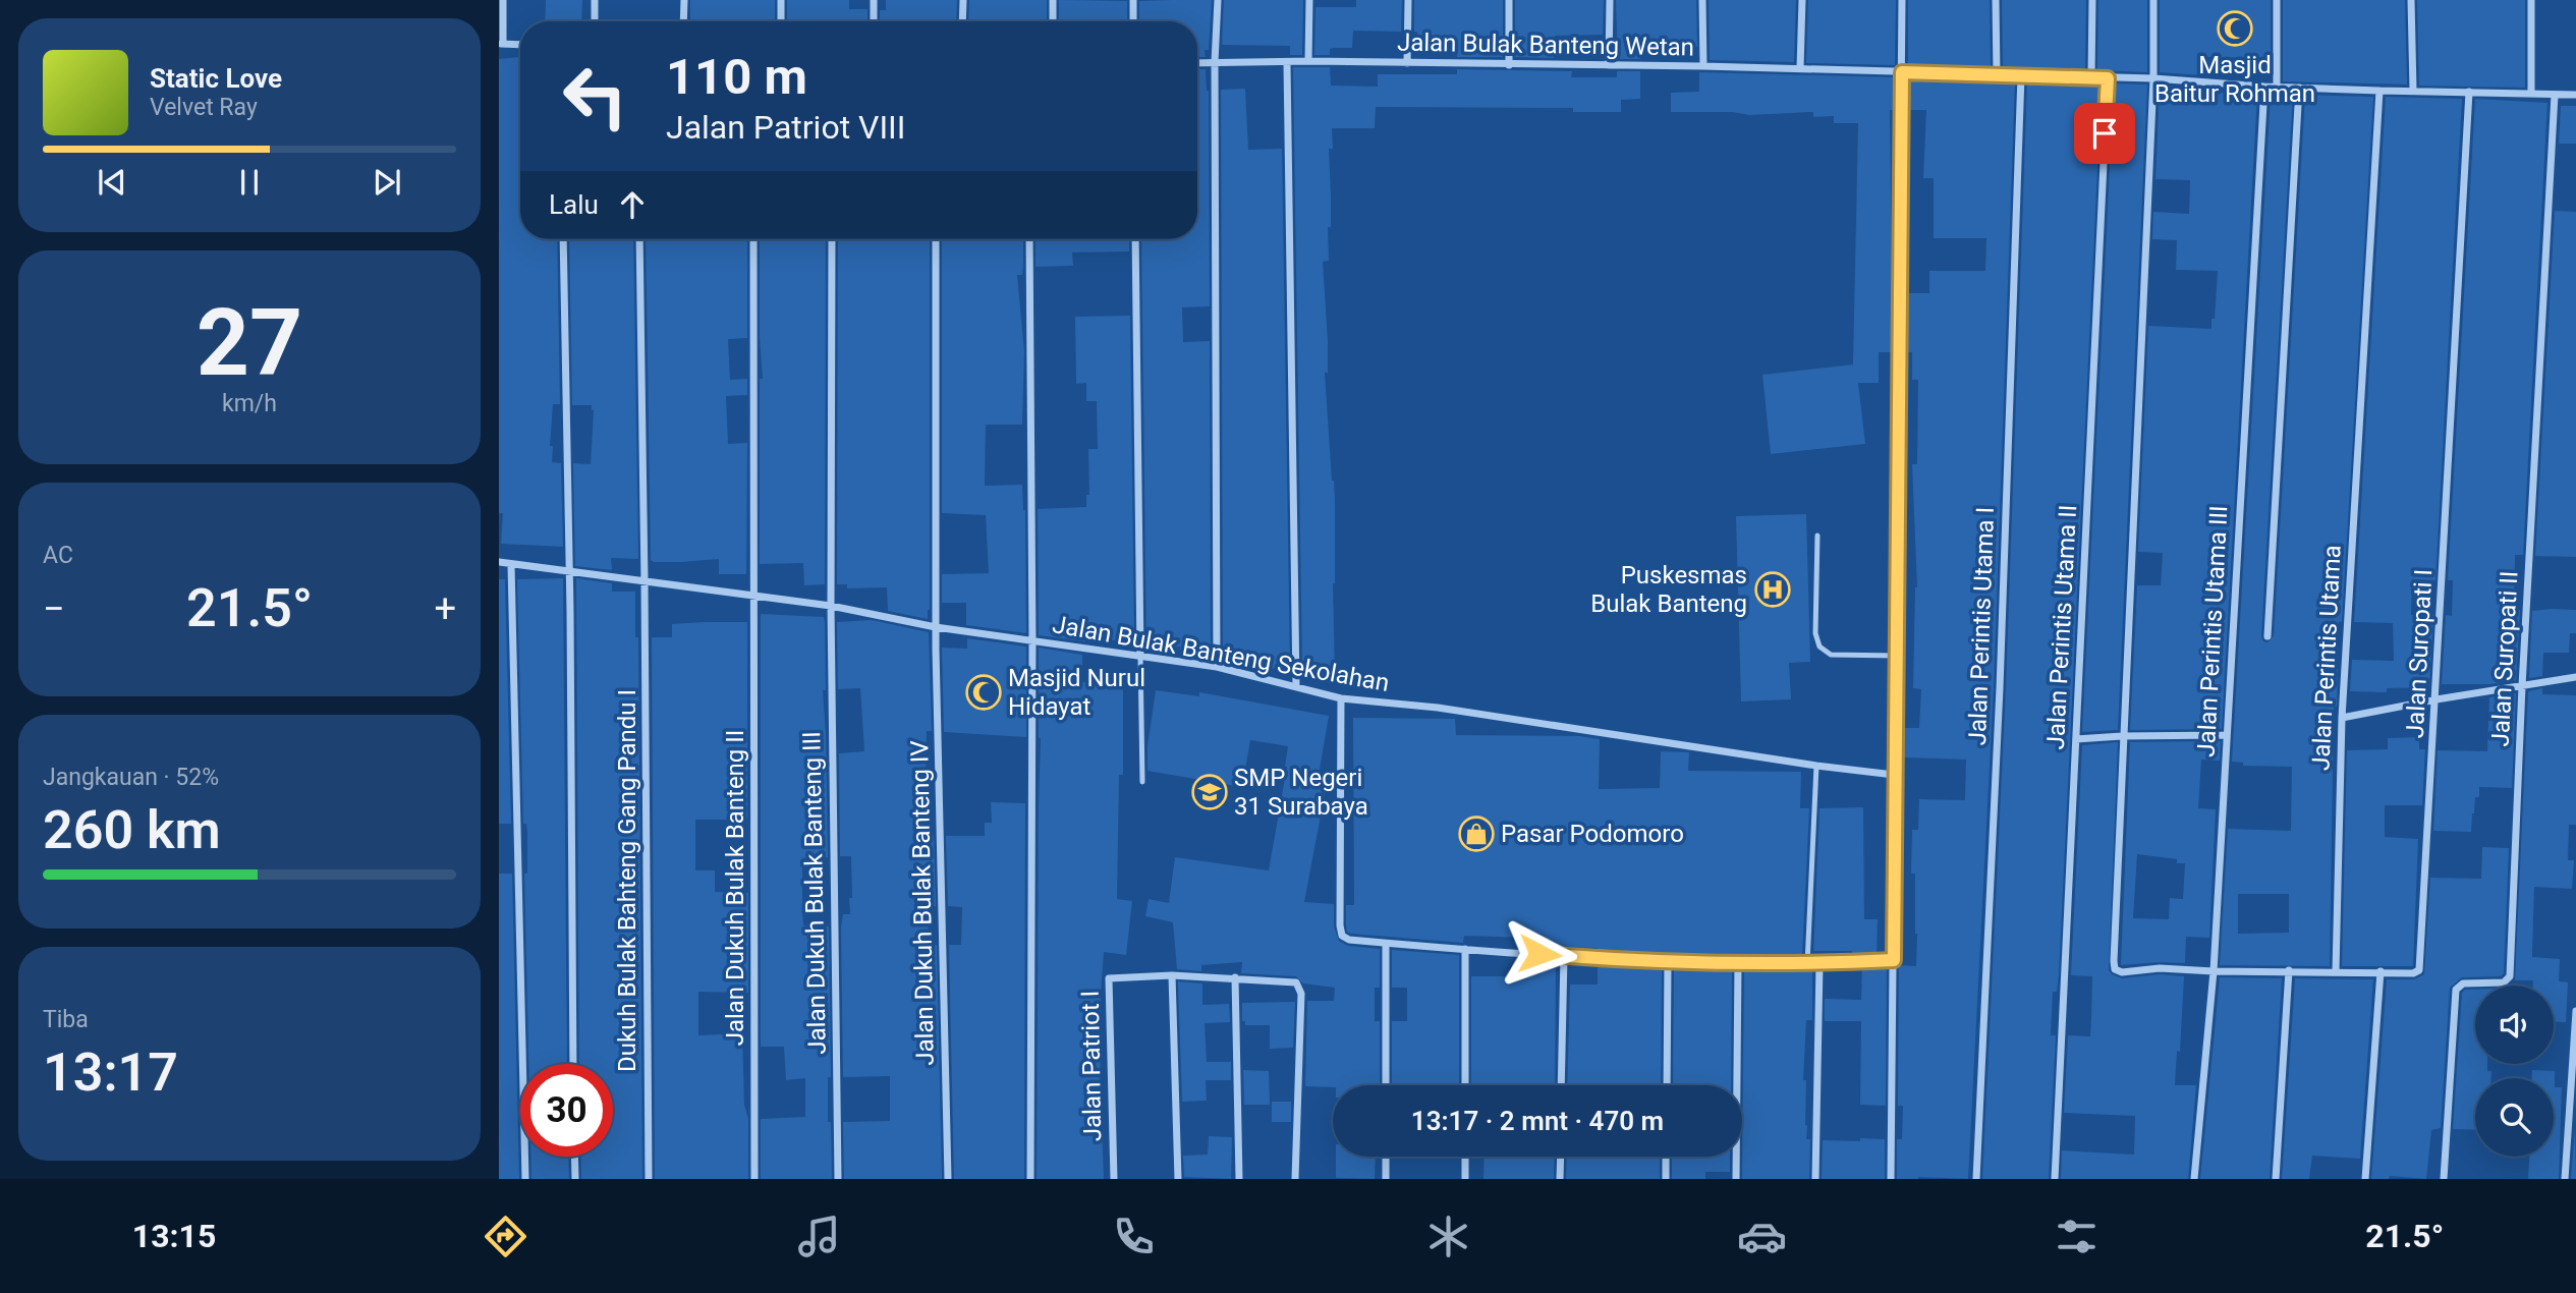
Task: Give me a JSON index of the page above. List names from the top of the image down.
{
  "streets": {
    "street": [
      "Jalan Bulak Banteng Wetan",
      "Jalan Perintis Utama I",
      "Jalan Perintis Utama II",
      "Jalan Perintis Utama III",
      "Jalan Bulak Banteng Sekolahan",
      "Jalan Suropati I",
      "Jalan Perintis Utama",
      "Jalan Suropati II",
      "Dukuh Bulak Bahteng Gang Pandu I",
      "Jalan Dukuh Bulak Banteng II",
      "Jalan Dukuh Bulak Banteng III",
      "Jalan Dukuh Bulak Banteng IV",
      "Jalan Patriot I"
    ]
  },
  "crossings": [
    ["Jalan Bulak Banteng Wetan", "Jalan Perintis Utama I"],
    ["Jalan Bulak Banteng Wetan", "Jalan Perintis Utama II"],
    ["Jalan Bulak Banteng Wetan", "Jalan Perintis Utama III"],
    ["Jalan Bulak Banteng Wetan", "Jalan Suropati I"],
    ["Jalan Bulak Banteng Wetan", "Jalan Perintis Utama"],
    ["Jalan Bulak Banteng Wetan", "Jalan Suropati II"],
    ["Jalan Bulak Banteng Sekolahan", "Dukuh Bulak Bahteng Gang Pandu I"],
    ["Jalan Bulak Banteng Sekolahan", "Jalan Dukuh Bulak Banteng II"],
    ["Jalan Bulak Banteng Sekolahan", "Jalan Dukuh Bulak Banteng III"],
    ["Jalan Bulak Banteng Sekolahan", "Jalan Dukuh Bulak Banteng IV"]
  ],
  "places": {
    "mosque": ["Masjid Baitur Rohman", "Masjid Nurul Hidayat"],
    "hospital": ["Puskesmas Bulak Banteng"],
    "school or university": ["SMP Negeri 31 Surabaya"],
    "shop": ["Pasar Podomoro"]
  },
  "page": {
    "turn": ["110 m", "Jalan Patriot VIII"],
    "song": ["Static Love", "Velvet Ray"],
    "then": "Lalu",
    "tile": [
      ["27", "km/h"],
      "AC",
      ["Jangkauan · 52%", "260 km"],
      ["Tiba", "13:17"]
    ],
    "heat": ["−", "21.5°", "+"],
    "limit": "30",
    "trip": "13:17 · 2 mnt · 470 m",
    "tabs": ["13:15", "21.5°"]
  }
}
